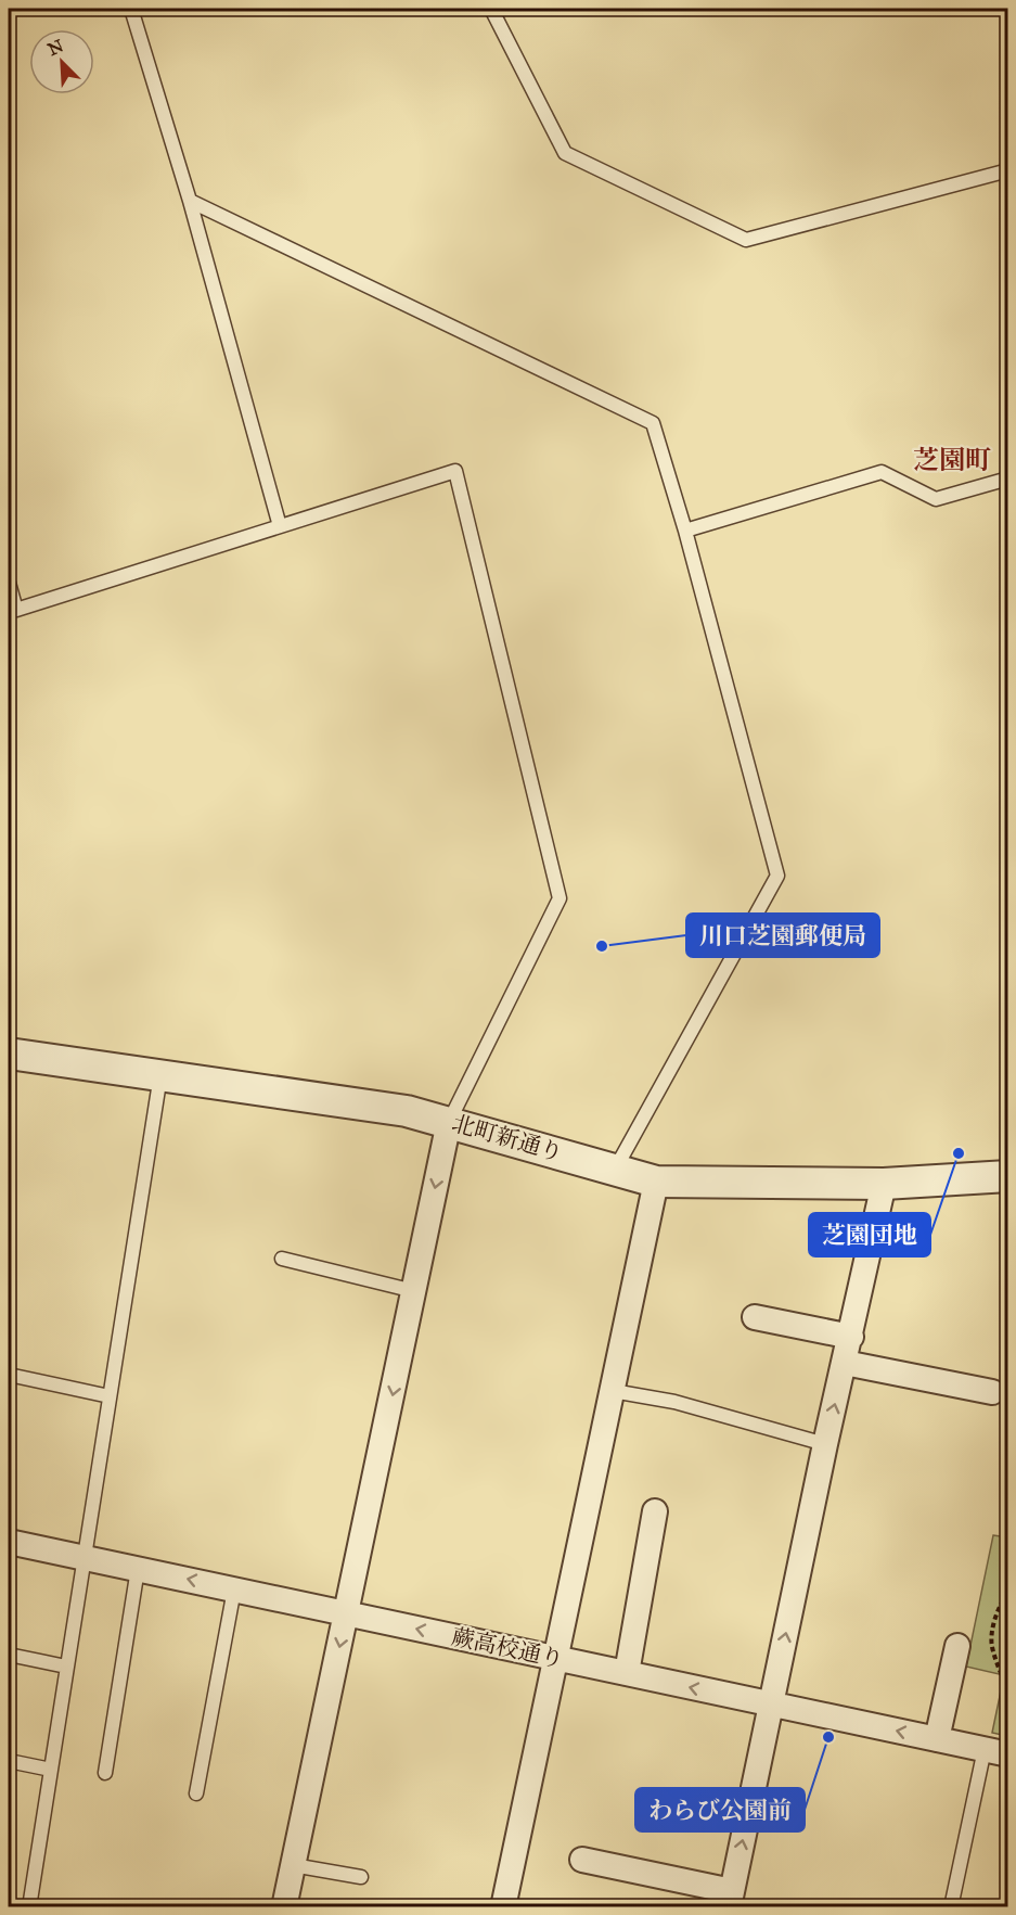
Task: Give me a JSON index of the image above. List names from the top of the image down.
{
  "streets": {
    "street": ["北町新通り", "蕨高校通り"]
  },
  "one_way": ["蕨高校通り"],
  "districts": ["芝園町"],
  "places": ["川口芝園郵便局", "芝園団地", "わらび公園前"],
  "north": "top left"
}
